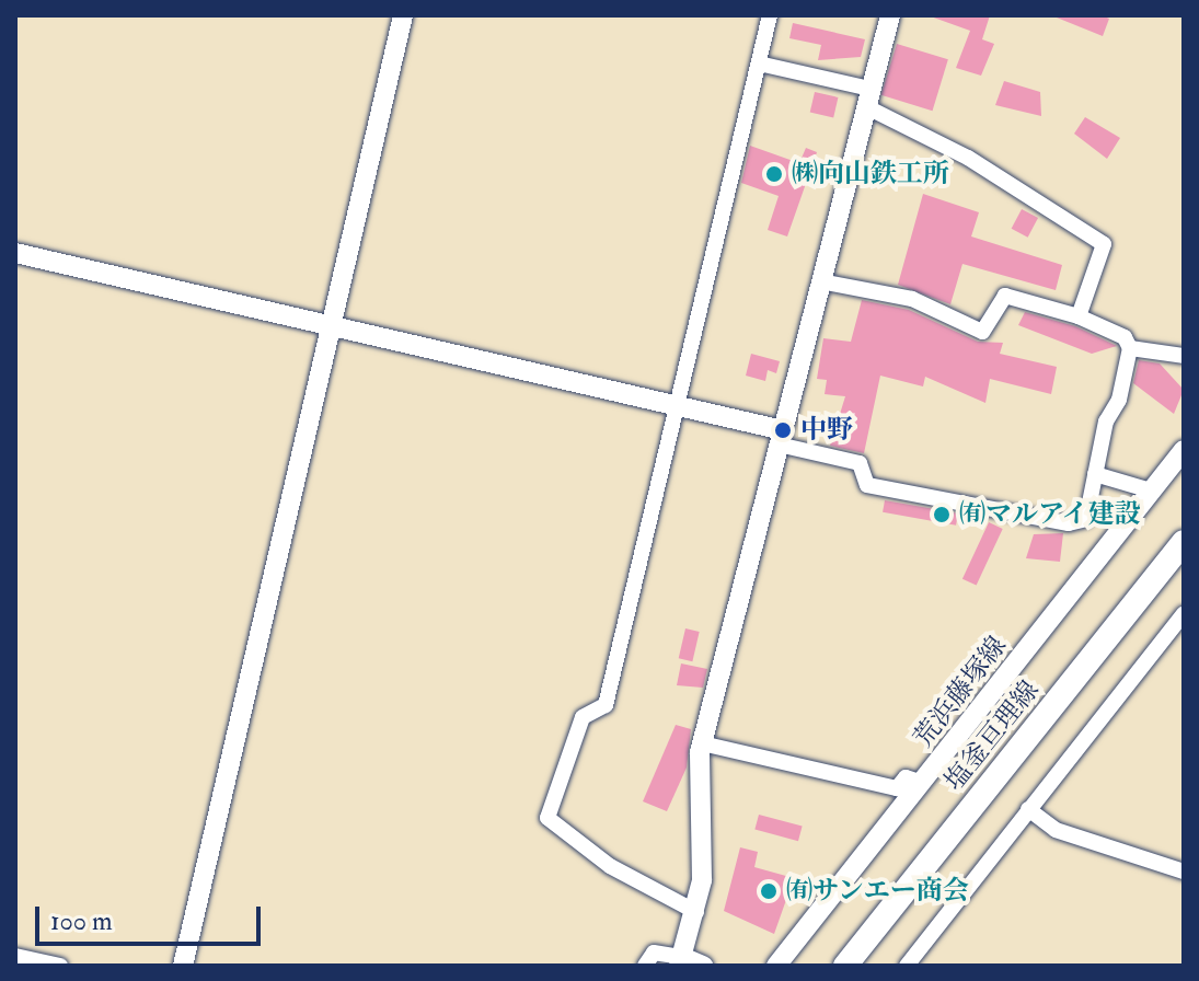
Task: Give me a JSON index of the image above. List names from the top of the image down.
{
  "streets": {
    "main road": ["塩釜亘理線"],
    "street": ["荒浜藤塚線"]
  },
  "places": [
    "㈱向山鉄工所",
    "中野",
    "㈲マルアイ建設",
    "㈲サンエー商会"
  ],
  "scale_bar": "100 m"
}
